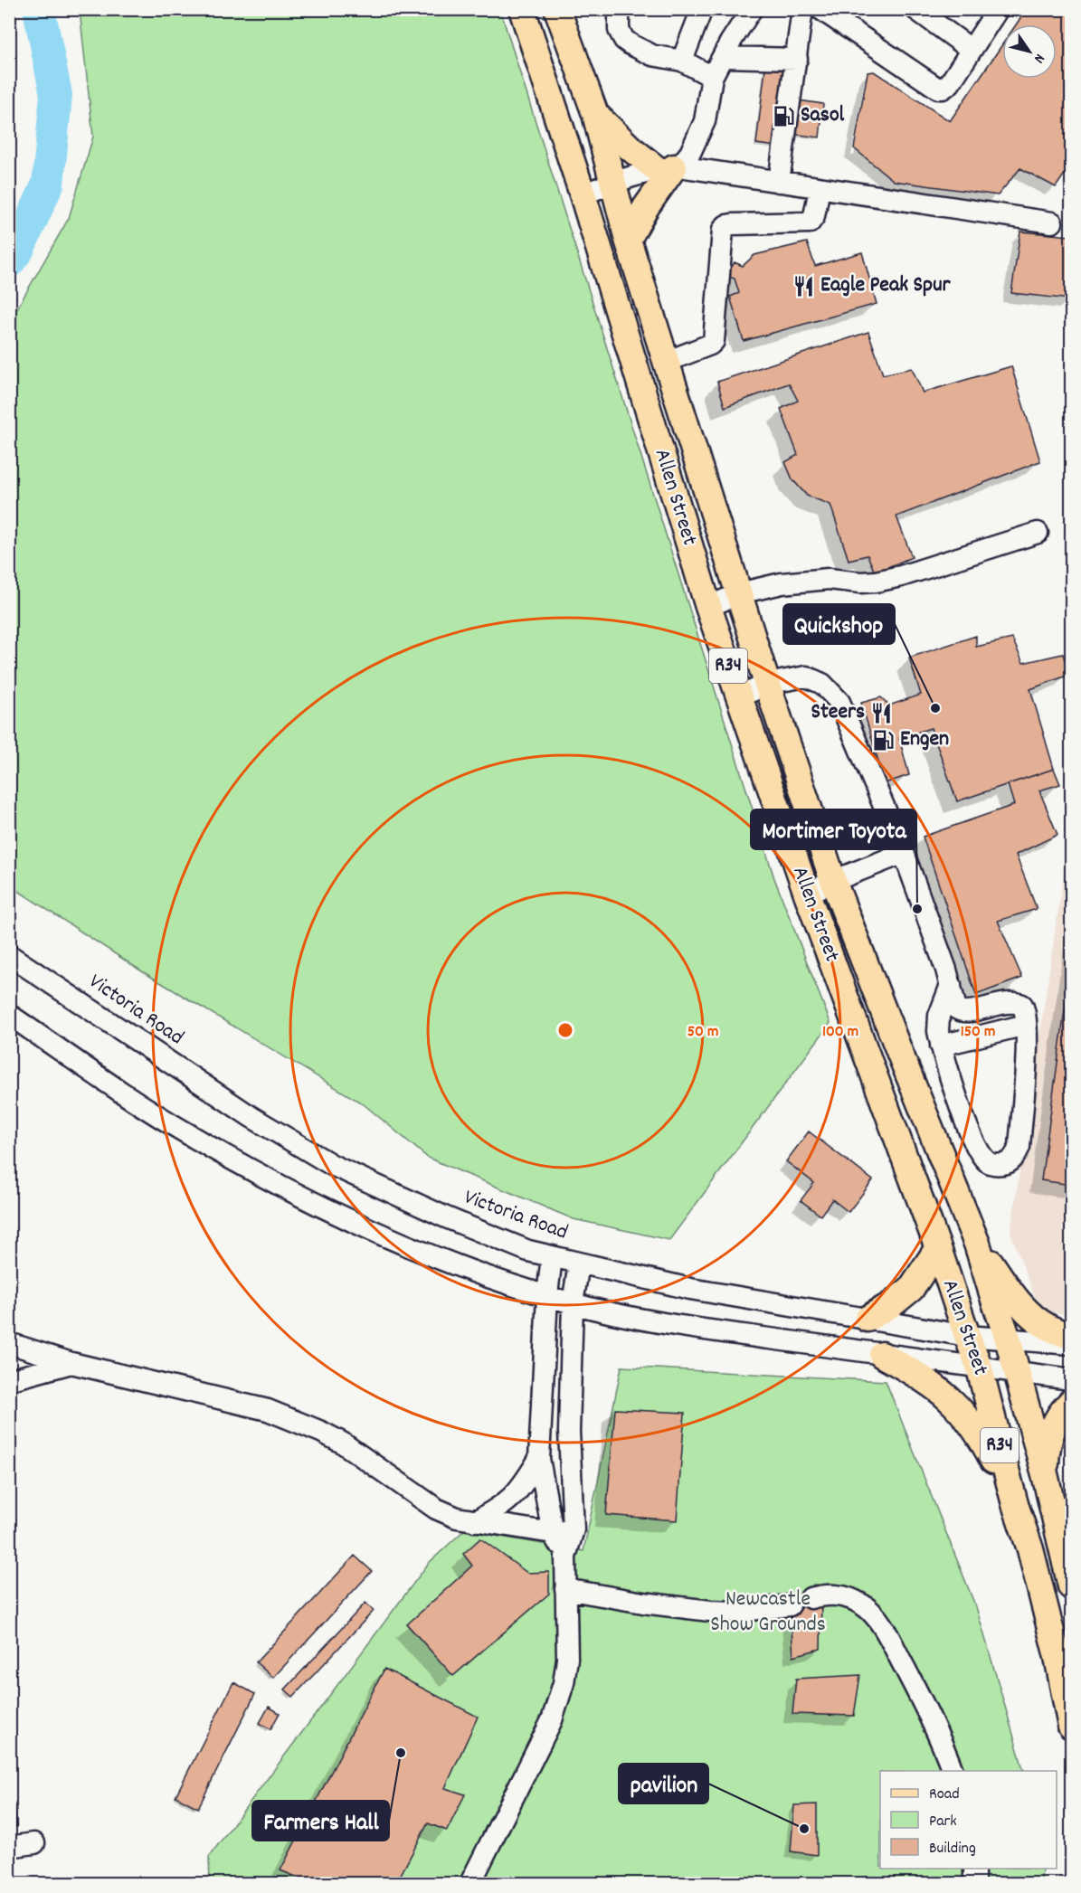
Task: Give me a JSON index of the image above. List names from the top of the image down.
{
  "streets": {
    "main road": ["Allen Street", "R34"],
    "street": ["Victoria Road"]
  },
  "crossings": [
    ["Allen Street", "Victoria Road"]
  ],
  "parks": ["Newcastle Show Grounds"],
  "places": {
    "fuel station": ["Sasol", "Engen"],
    "restaurant": ["Eagle Peak Spur", "Steers"],
    "other": [
      "Quickshop",
      "Mortimer Toyota",
      "Farmers Hall",
      "pavilion"
    ]
  },
  "legend": ["Road", "Park", "Building"],
  "north": "bottom right",
  "rings": ["50 m", "100 m", "150 m"]
}
